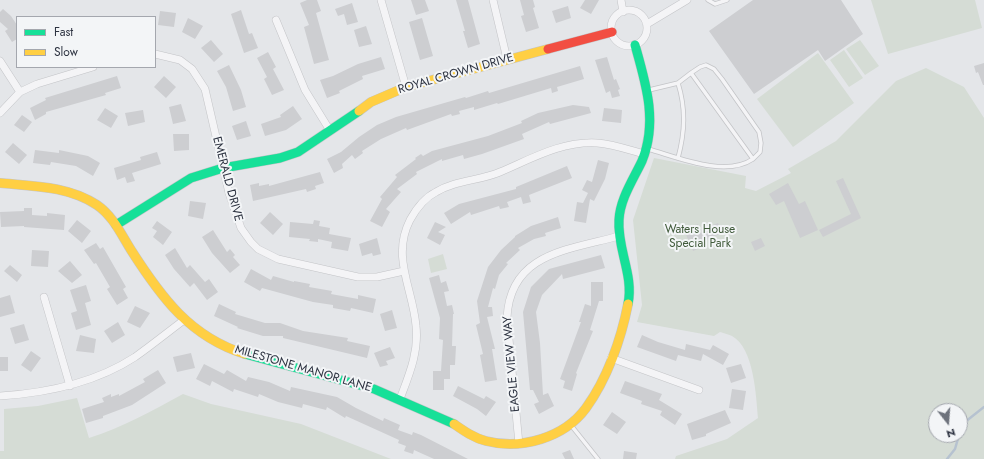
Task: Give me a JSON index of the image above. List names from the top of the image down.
{
  "streets": {
    "street": [
      "ROYAL CROWN DRIVE",
      "EMERALD DRIVE",
      "EAGLE VIEW WAY",
      "MILESTONE MANOR LANE"
    ]
  },
  "crossings": [
    ["ROYAL CROWN DRIVE", "EMERALD DRIVE"],
    ["ROYAL CROWN DRIVE", "MILESTONE MANOR LANE"],
    ["EAGLE VIEW WAY", "MILESTONE MANOR LANE"]
  ],
  "parks": ["Waters House Special Park"],
  "legend": ["Fast", "Slow"],
  "north": "bottom"
}
